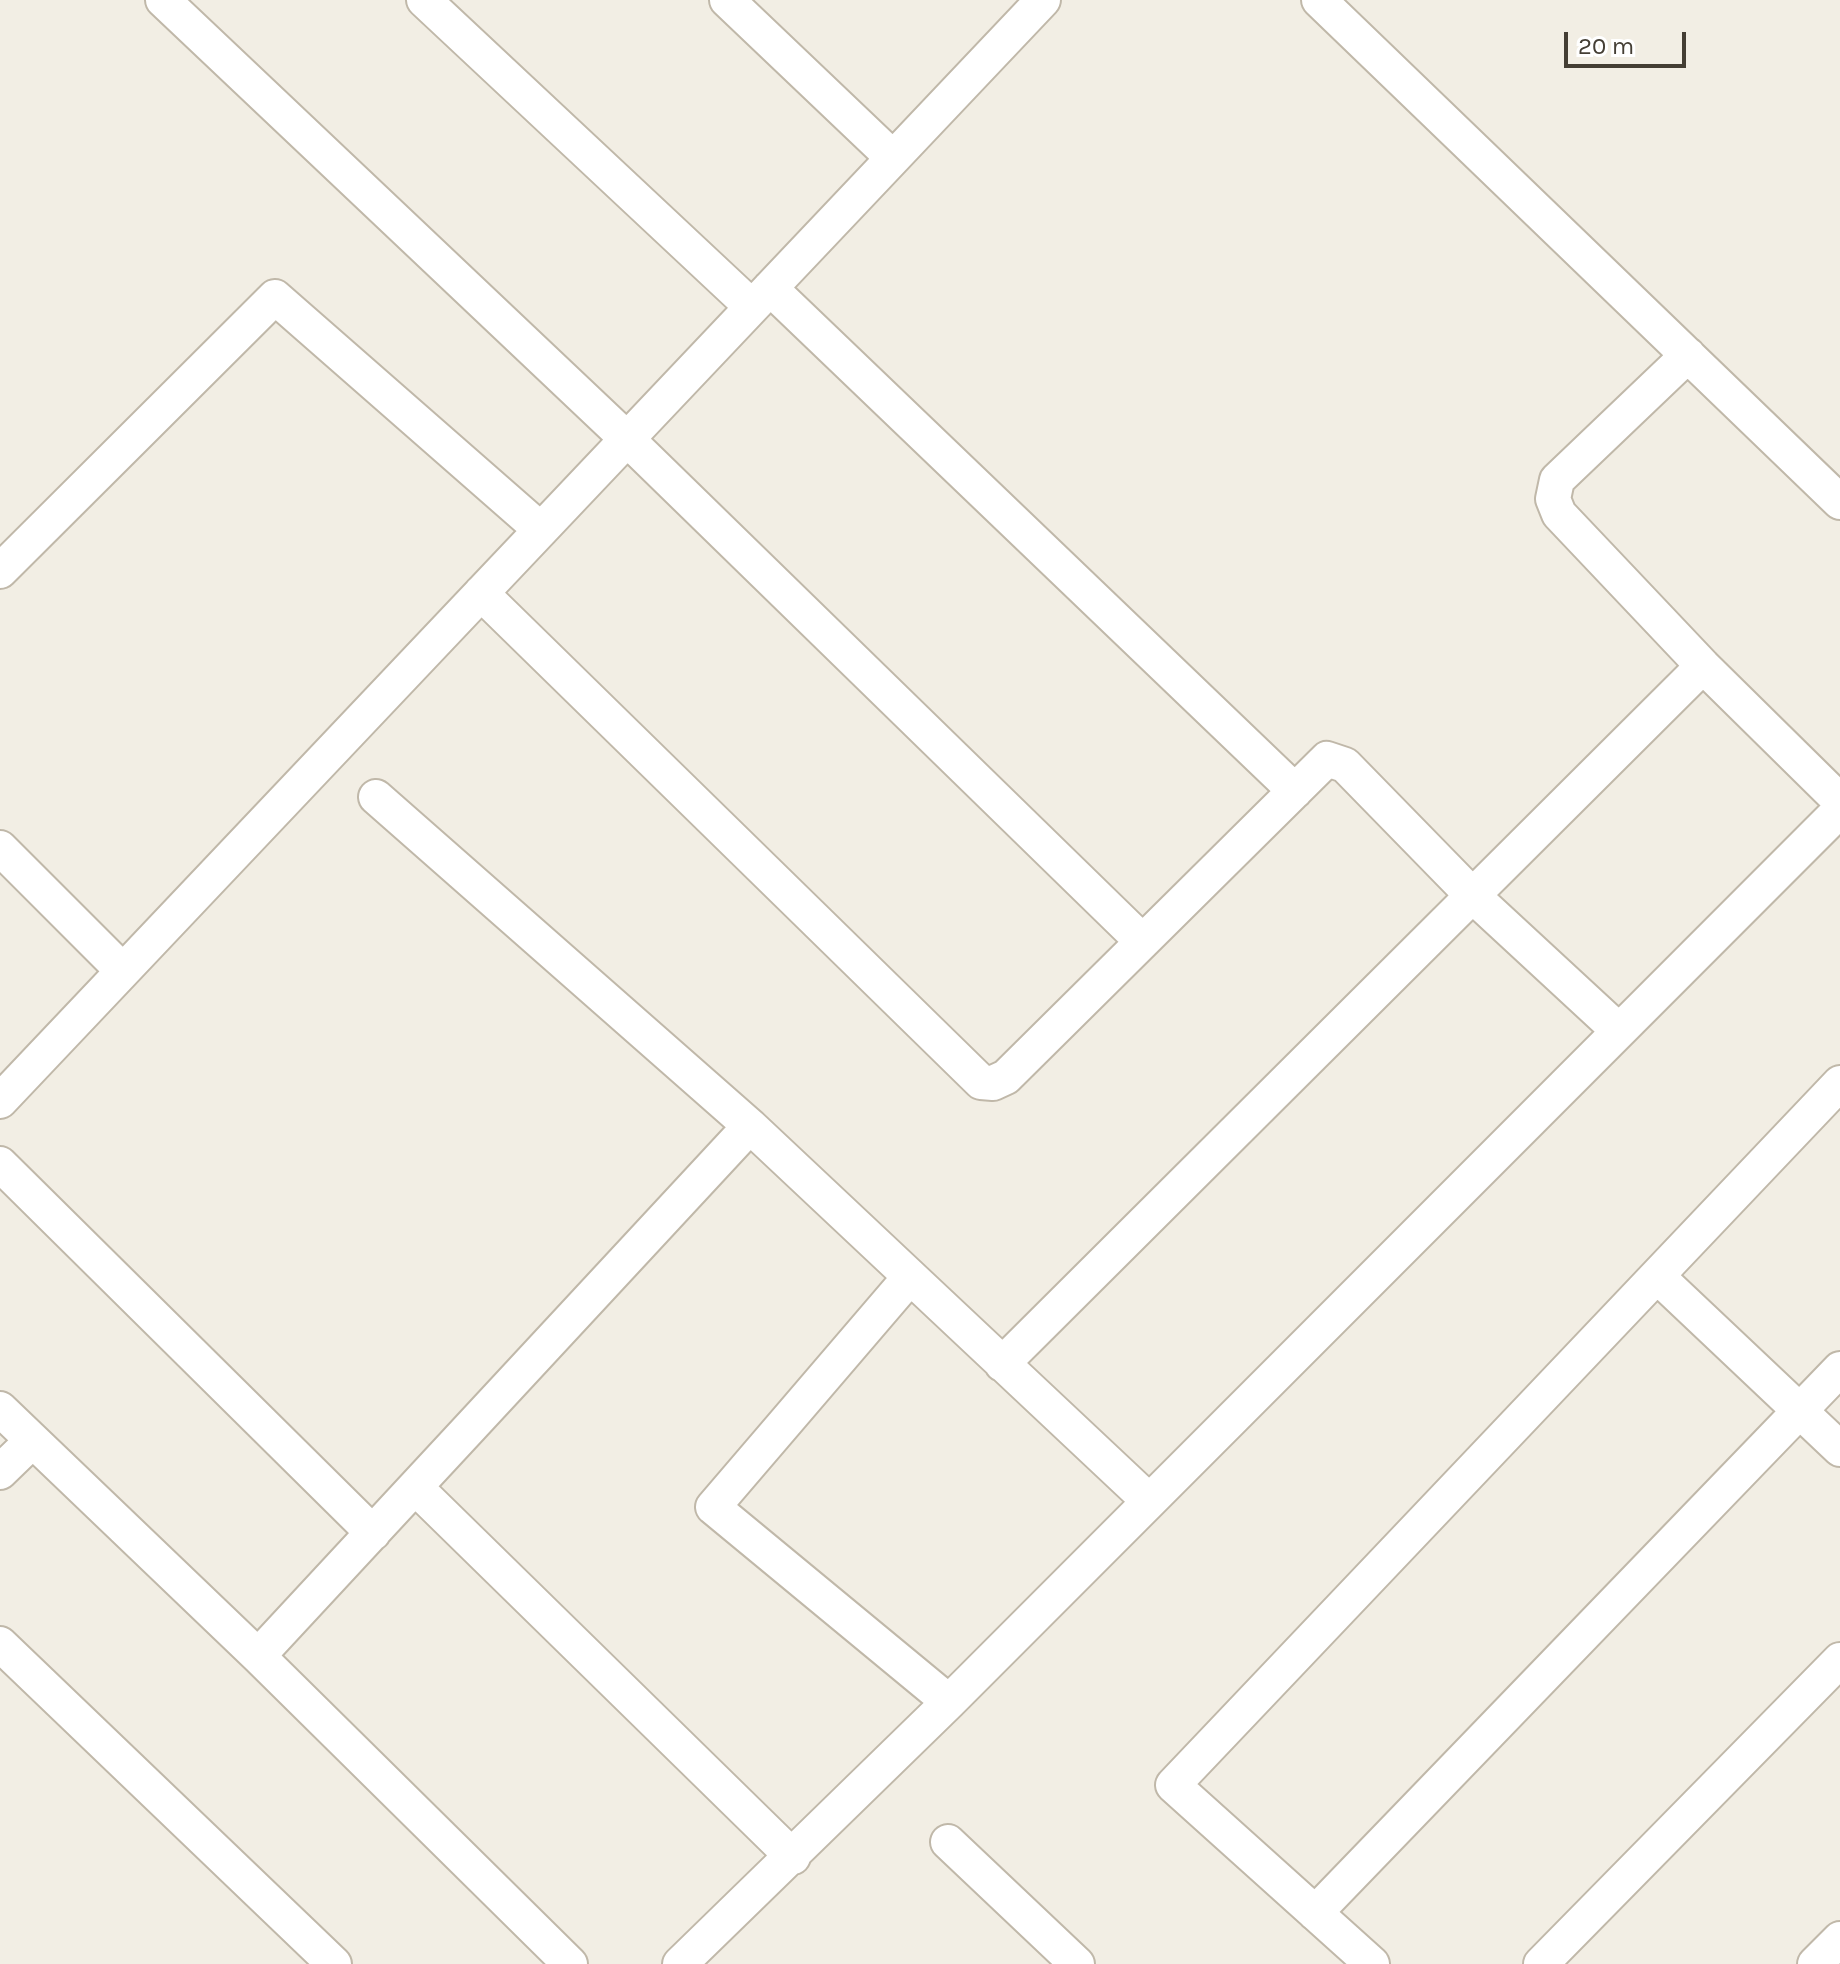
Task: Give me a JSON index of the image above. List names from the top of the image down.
{
  "scale_bar": "20 m"
}
